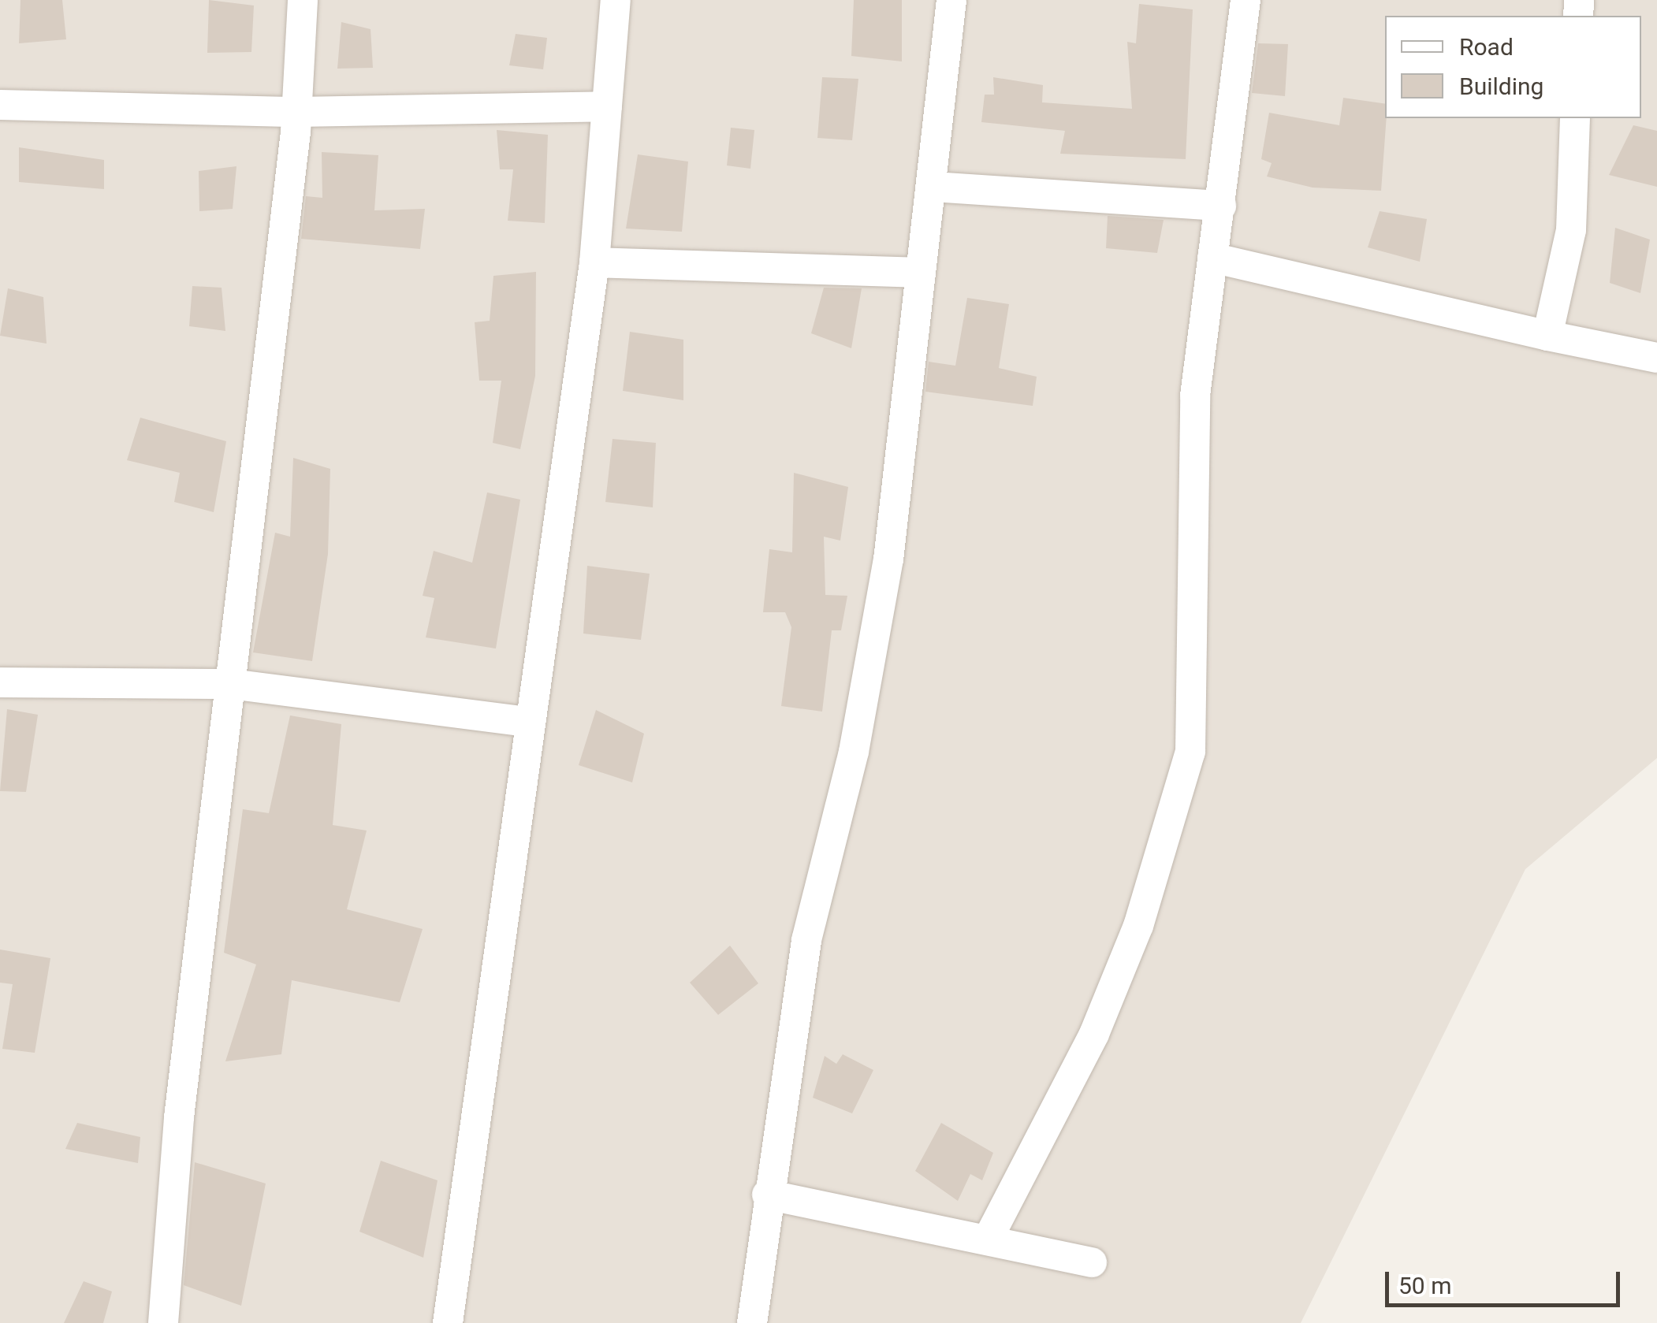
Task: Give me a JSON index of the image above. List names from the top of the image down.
{
  "legend": ["Road", "Building"],
  "scale_bar": "50 m"
}
